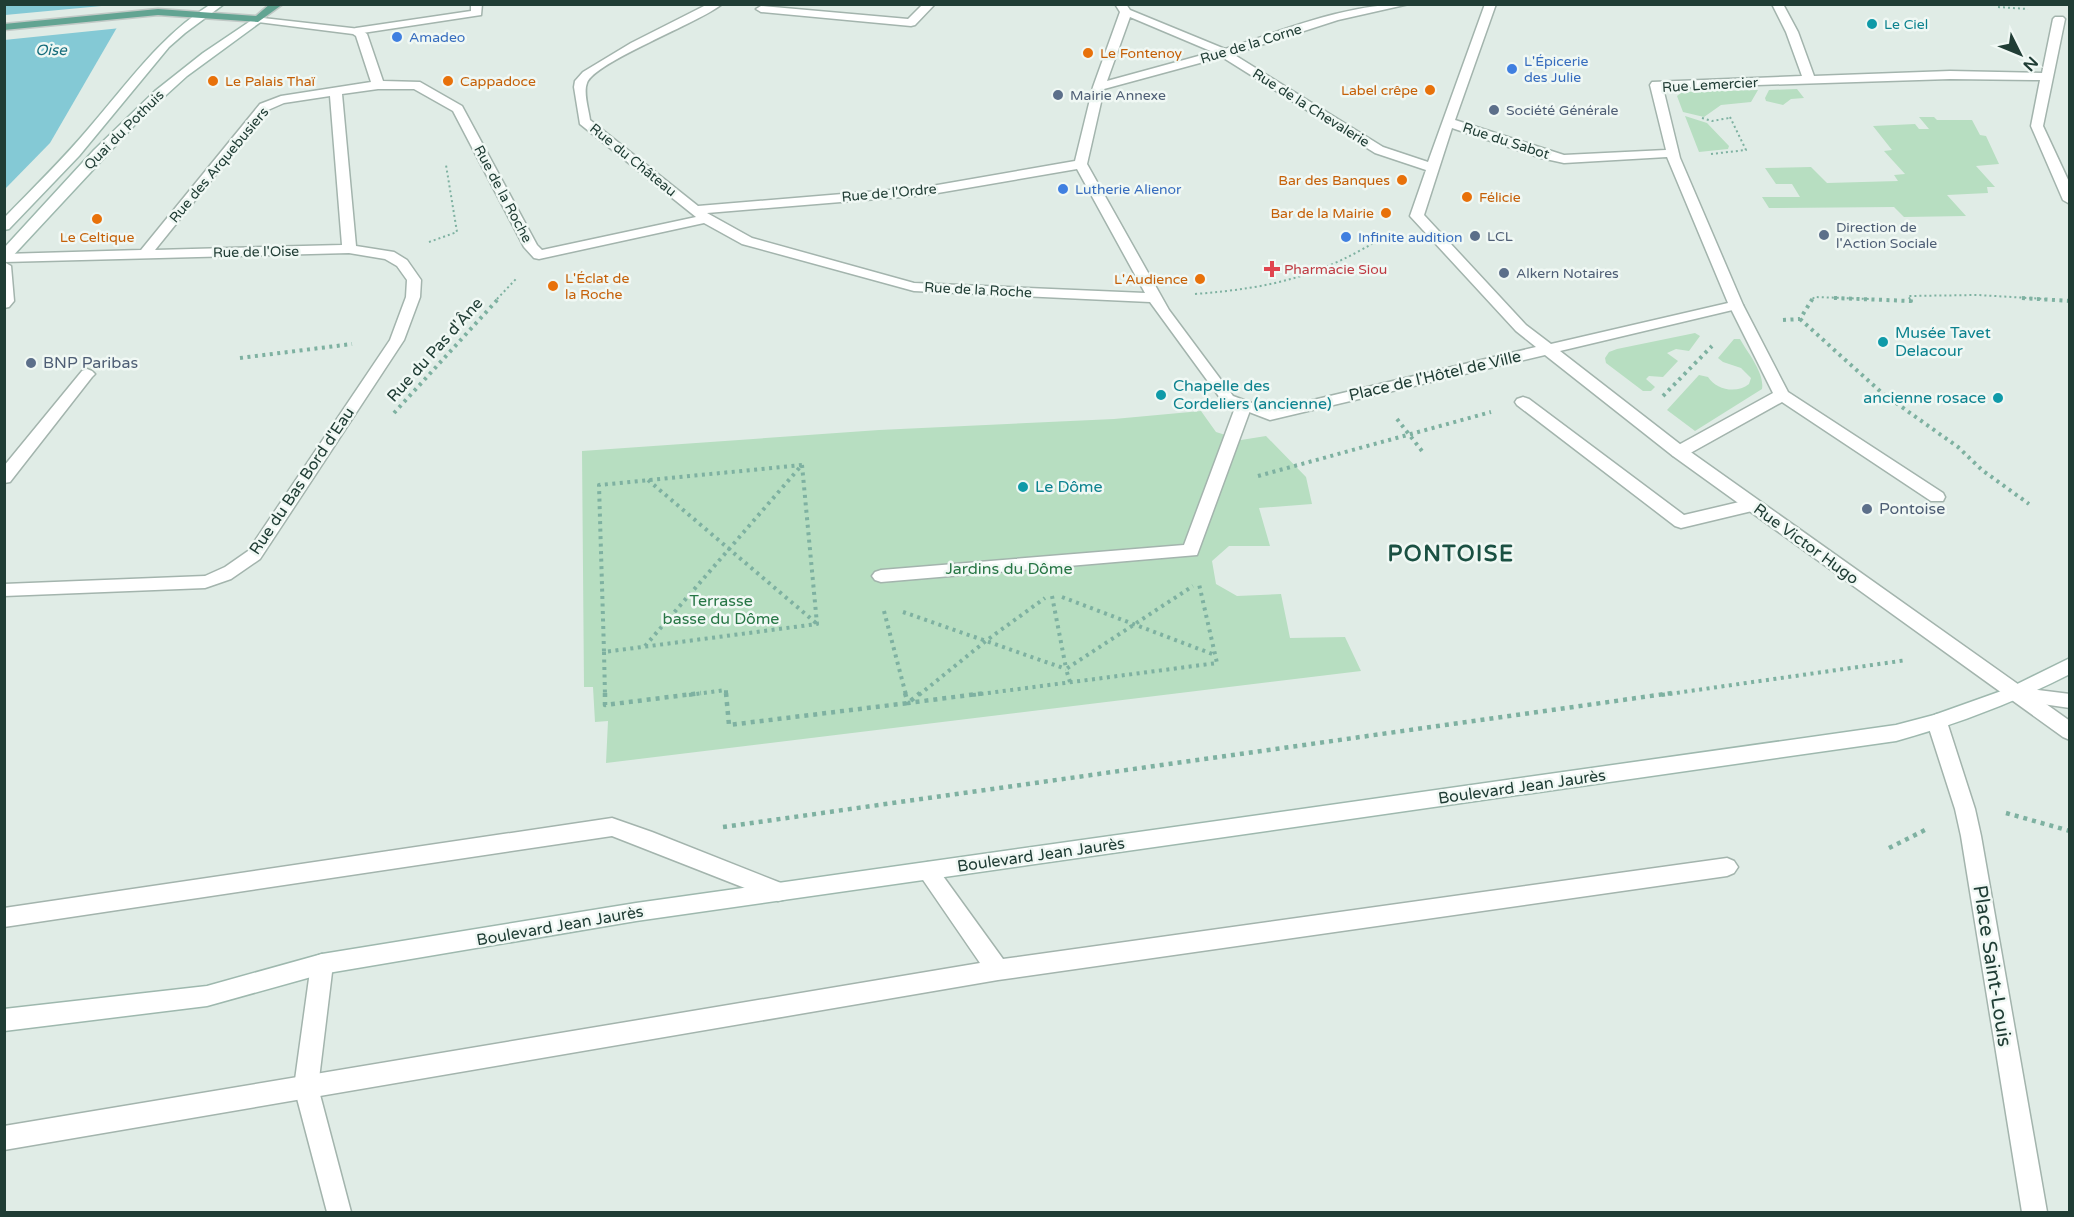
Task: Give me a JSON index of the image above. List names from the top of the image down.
{
  "streets": {
    "street": [
      "Rue de la Corne",
      "Rue Lemercier",
      "Rue de la Chevalerie",
      "Quai du Pothuis",
      "Rue du Sabot",
      "Rue du Château",
      "Rue des Arquebusiers",
      "Rue de l'Ordre",
      "Rue de la Roche",
      "Rue de l'Oise",
      "Place de l'Hôtel de Ville",
      "Rue du Bas Bord d'Eau",
      "Rue Victor Hugo",
      "Boulevard Jean Jaurès",
      "Place Saint-Louis"
    ],
    "path": ["Rue du Pas d'Âne"]
  },
  "crossings": [
    ["Rue de la Corne", "Rue de la Chevalerie"],
    ["Rue Lemercier", "Rue du Sabot"],
    ["Quai du Pothuis", "Rue de l'Oise"],
    ["Rue du Château", "Rue de l'Ordre"],
    ["Rue du Château", "Rue de la Roche"],
    ["Rue des Arquebusiers", "Rue de la Roche"],
    ["Rue des Arquebusiers", "Rue de l'Oise"],
    ["Rue de l'Ordre", "Rue de la Roche"],
    ["Rue de l'Ordre", "Place de l'Hôtel de Ville"],
    ["Rue de la Roche", "Place de l'Hôtel de Ville"],
    ["Rue de l'Oise", "Rue du Bas Bord d'Eau"],
    ["Place de l'Hôtel de Ville", "Rue Victor Hugo"],
    ["Rue Victor Hugo", "Boulevard Jean Jaurès"],
    ["Boulevard Jean Jaurès", "Place Saint-Louis"]
  ],
  "districts": ["PONTOISE"],
  "water": ["Oise"],
  "parks": ["Jardins du Dôme", "Terrasse basse du Dôme"],
  "places": {
    "other": [
      "Le Ciel",
      "Amadeo",
      "Le Fontenoy",
      "L'Épicerie des Julie",
      "Le Palais Thaï",
      "Cappadoce",
      "Label crêpe",
      "Mairie Annexe",
      "Société Générale",
      "Bar des Banques",
      "Lutherie Alienor",
      "Félicie",
      "Bar de la Mairie",
      "Le Celtique",
      "Direction de l'Action Sociale",
      "LCL",
      "Infinite audition",
      "Alkern Notaires",
      "L'Audience",
      "L'Éclat de la Roche",
      "Musée Tavet Delacour",
      "BNP Paribas",
      "Chapelle des Cordeliers (ancienne)",
      "ancienne rosace",
      "Le Dôme",
      "Pontoise"
    ],
    "health": ["Pharmacie Siou"]
  },
  "north": "bottom right"
}
